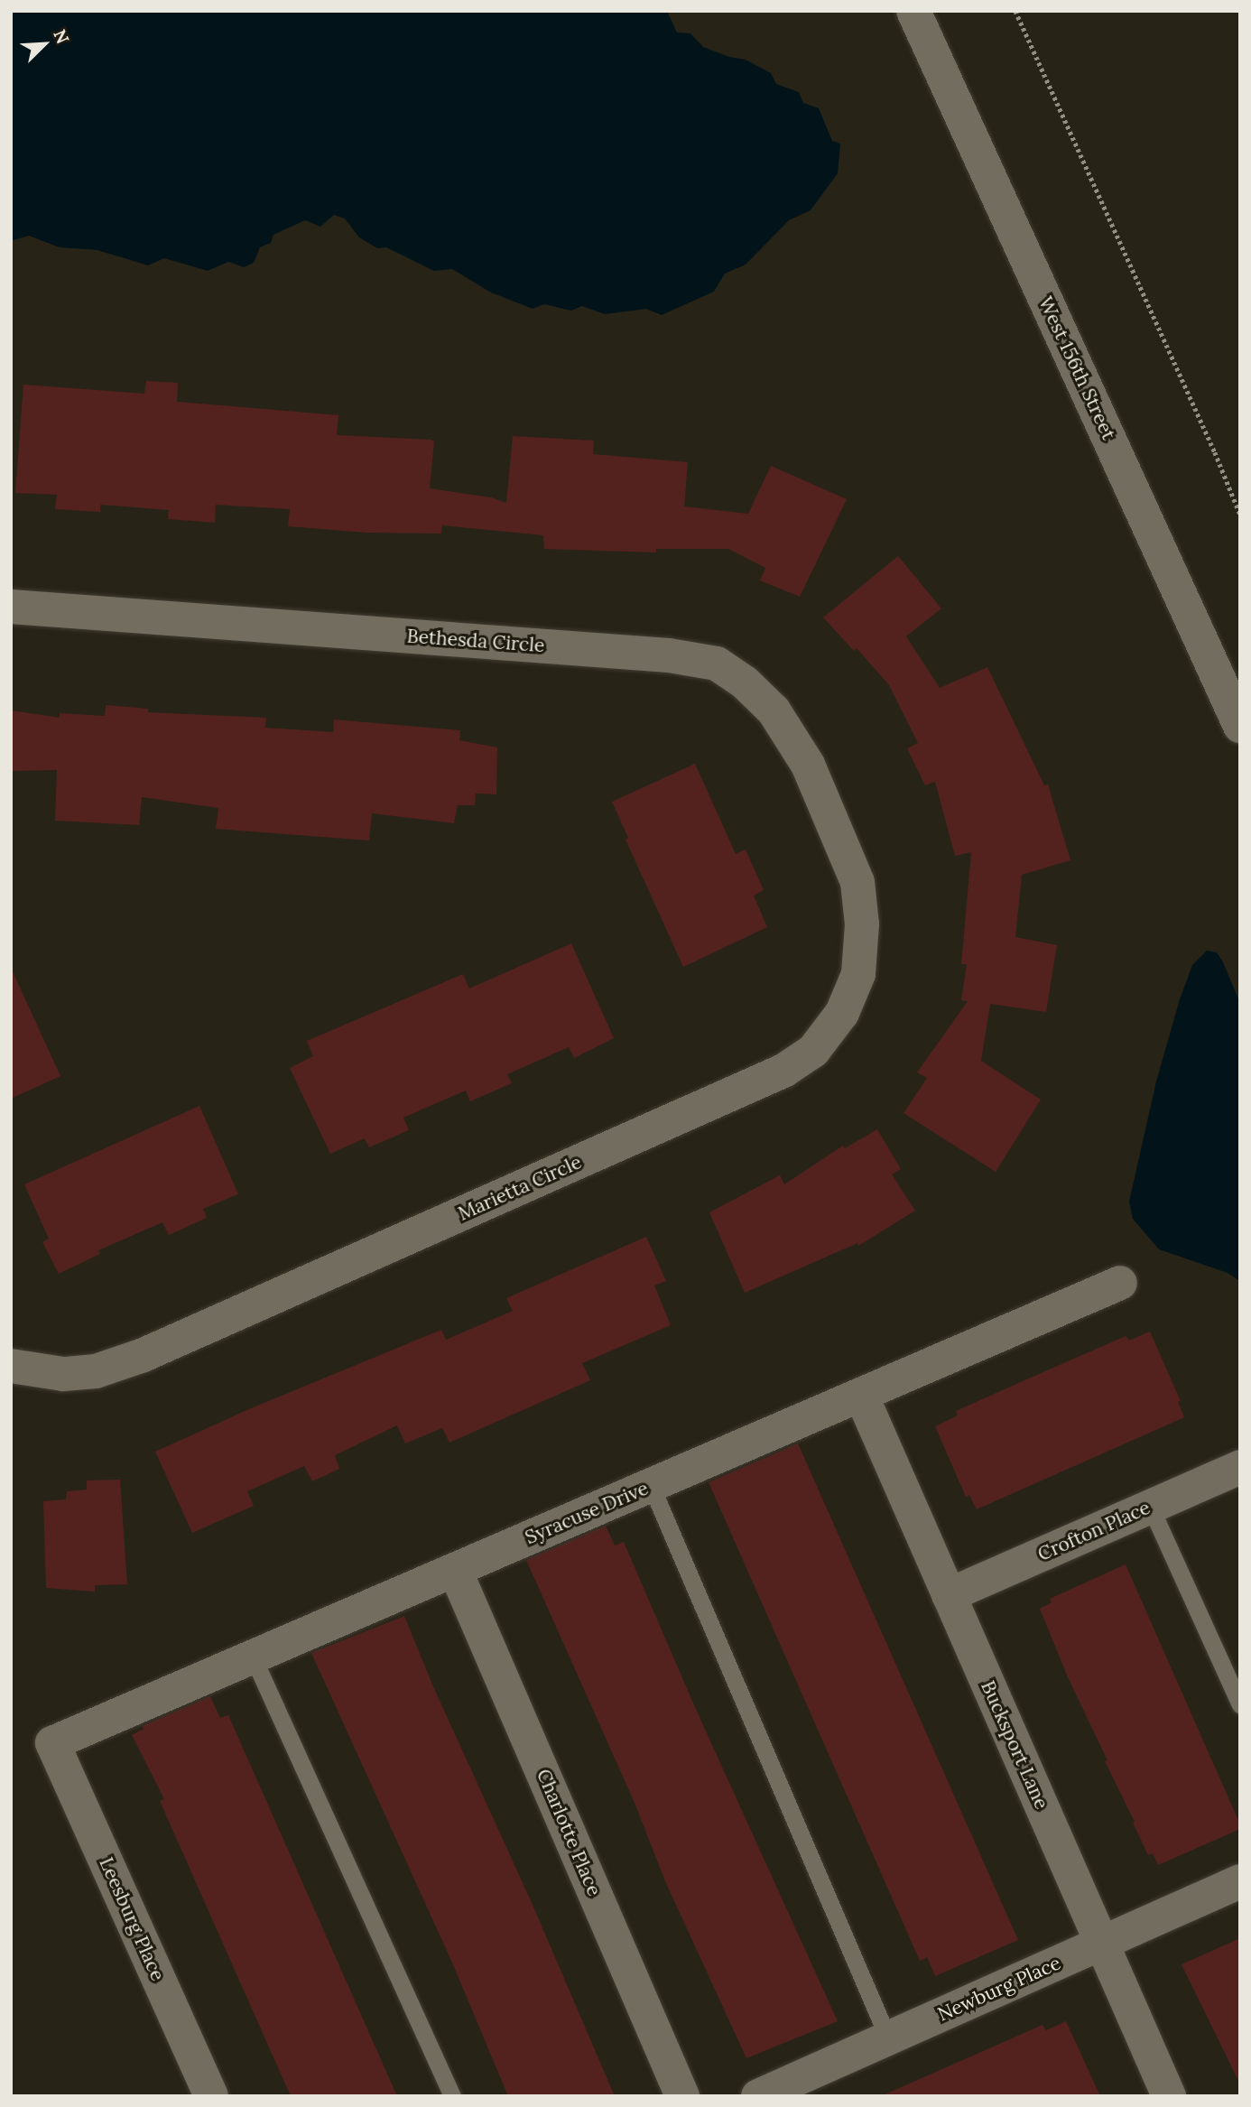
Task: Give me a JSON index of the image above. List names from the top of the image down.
{
  "streets": {
    "street": [
      "West 156th Street",
      "Bethesda Circle",
      "Marietta Circle",
      "Syracuse Drive",
      "Crofton Place",
      "Bucksport Lane",
      "Charlotte Place",
      "Leesburg Place",
      "Newburg Place"
    ]
  },
  "crossings": [
    ["Bethesda Circle", "Marietta Circle"],
    ["Syracuse Drive", "Bucksport Lane"],
    ["Syracuse Drive", "Charlotte Place"],
    ["Syracuse Drive", "Leesburg Place"],
    ["Crofton Place", "Bucksport Lane"],
    ["Bucksport Lane", "Newburg Place"]
  ],
  "north": "top right"
}
